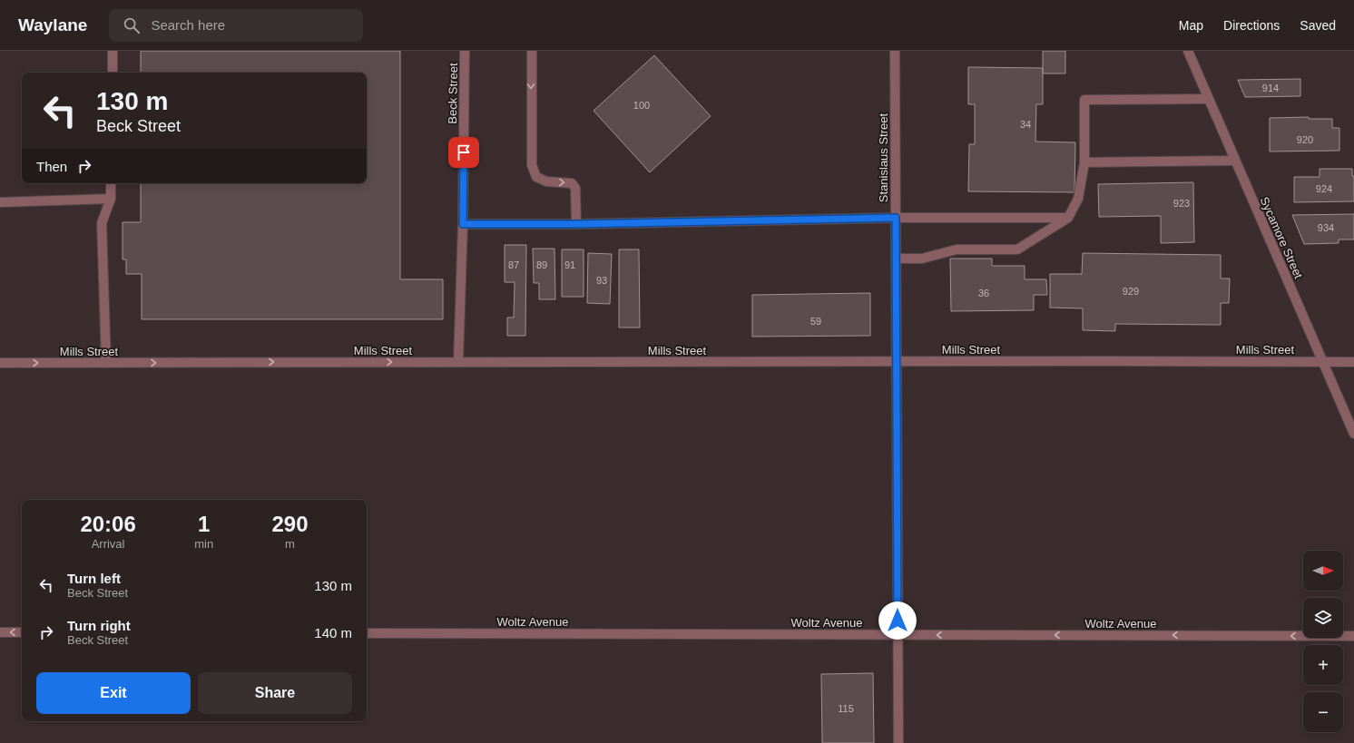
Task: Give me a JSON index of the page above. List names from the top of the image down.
{
  "streets": {
    "street": [
      "Beck Street",
      "Stanislaus Street",
      "Sycamore Street",
      "Mills Street",
      "Woltz Avenue"
    ]
  },
  "crossings": [
    ["Beck Street", "Mills Street"],
    ["Stanislaus Street", "Mills Street"],
    ["Stanislaus Street", "Woltz Avenue"],
    ["Sycamore Street", "Mills Street"]
  ],
  "one_way": ["Woltz Avenue"],
  "house_numbers": [
    "914",
    "100",
    "34",
    "920",
    "924",
    "923",
    "934",
    "87",
    "89",
    "91",
    "93",
    "929",
    "36",
    "59",
    "115"
  ],
  "north": "right",
  "page": {
    "header": "Waylane",
    "search": "Search here",
    "nav": ["Map", "Directions", "Saved"],
    "turn": ["130 m", "Beck Street"],
    "then": "Then",
    "eta": [
      "20:06",
      "Arrival",
      "1",
      "min",
      "290",
      "m"
    ],
    "map_buttons": ["+", "−"],
    "list": [
      {
        "name": "Turn left",
        "note": "Beck Street",
        "value": "130 m"
      },
      {
        "name": "Turn right",
        "note": "Beck Street",
        "value": "140 m"
      }
    ],
    "buttons": ["Exit", "Share"]
  }
}
